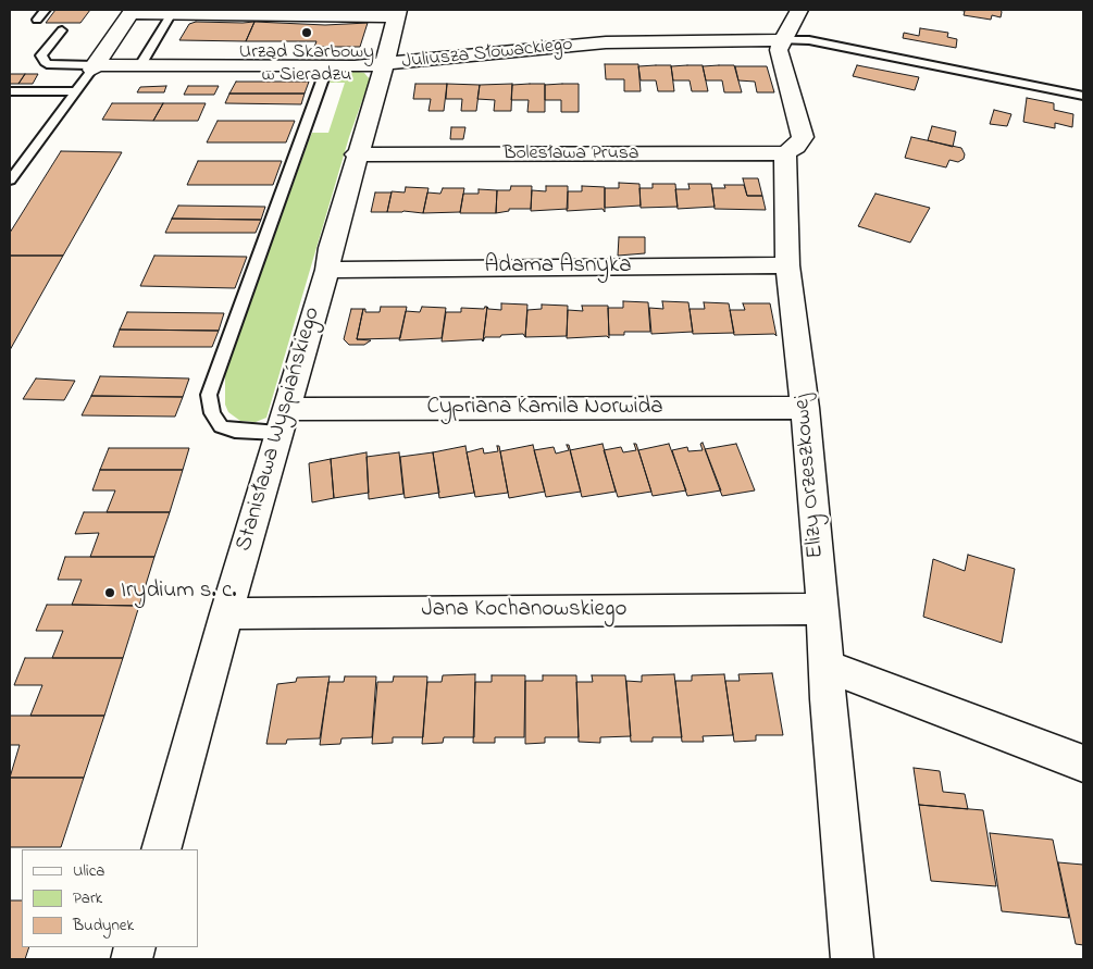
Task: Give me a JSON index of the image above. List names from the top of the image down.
{
  "streets": {
    "street": [
      "Juliusza Słowackiego",
      "Bolesława Prusa",
      "Adama Asnyka",
      "Cypriana Kamila Norwida",
      "Stanisława Wyspiańskiego",
      "Elizy Orzeszkowej",
      "Jana Kochanowskiego"
    ]
  },
  "crossings": [
    ["Juliusza Słowackiego", "Stanisława Wyspiańskiego"],
    ["Bolesława Prusa", "Stanisława Wyspiańskiego"],
    ["Bolesława Prusa", "Elizy Orzeszkowej"],
    ["Adama Asnyka", "Stanisława Wyspiańskiego"],
    ["Adama Asnyka", "Elizy Orzeszkowej"],
    ["Cypriana Kamila Norwida", "Stanisława Wyspiańskiego"],
    ["Cypriana Kamila Norwida", "Elizy Orzeszkowej"],
    ["Stanisława Wyspiańskiego", "Jana Kochanowskiego"],
    ["Elizy Orzeszkowej", "Jana Kochanowskiego"]
  ],
  "places": ["Urząd Skarbowy w Sieradzu", "Irydium s. c."],
  "legend": ["Ulica", "Park", "Budynek"]
}
